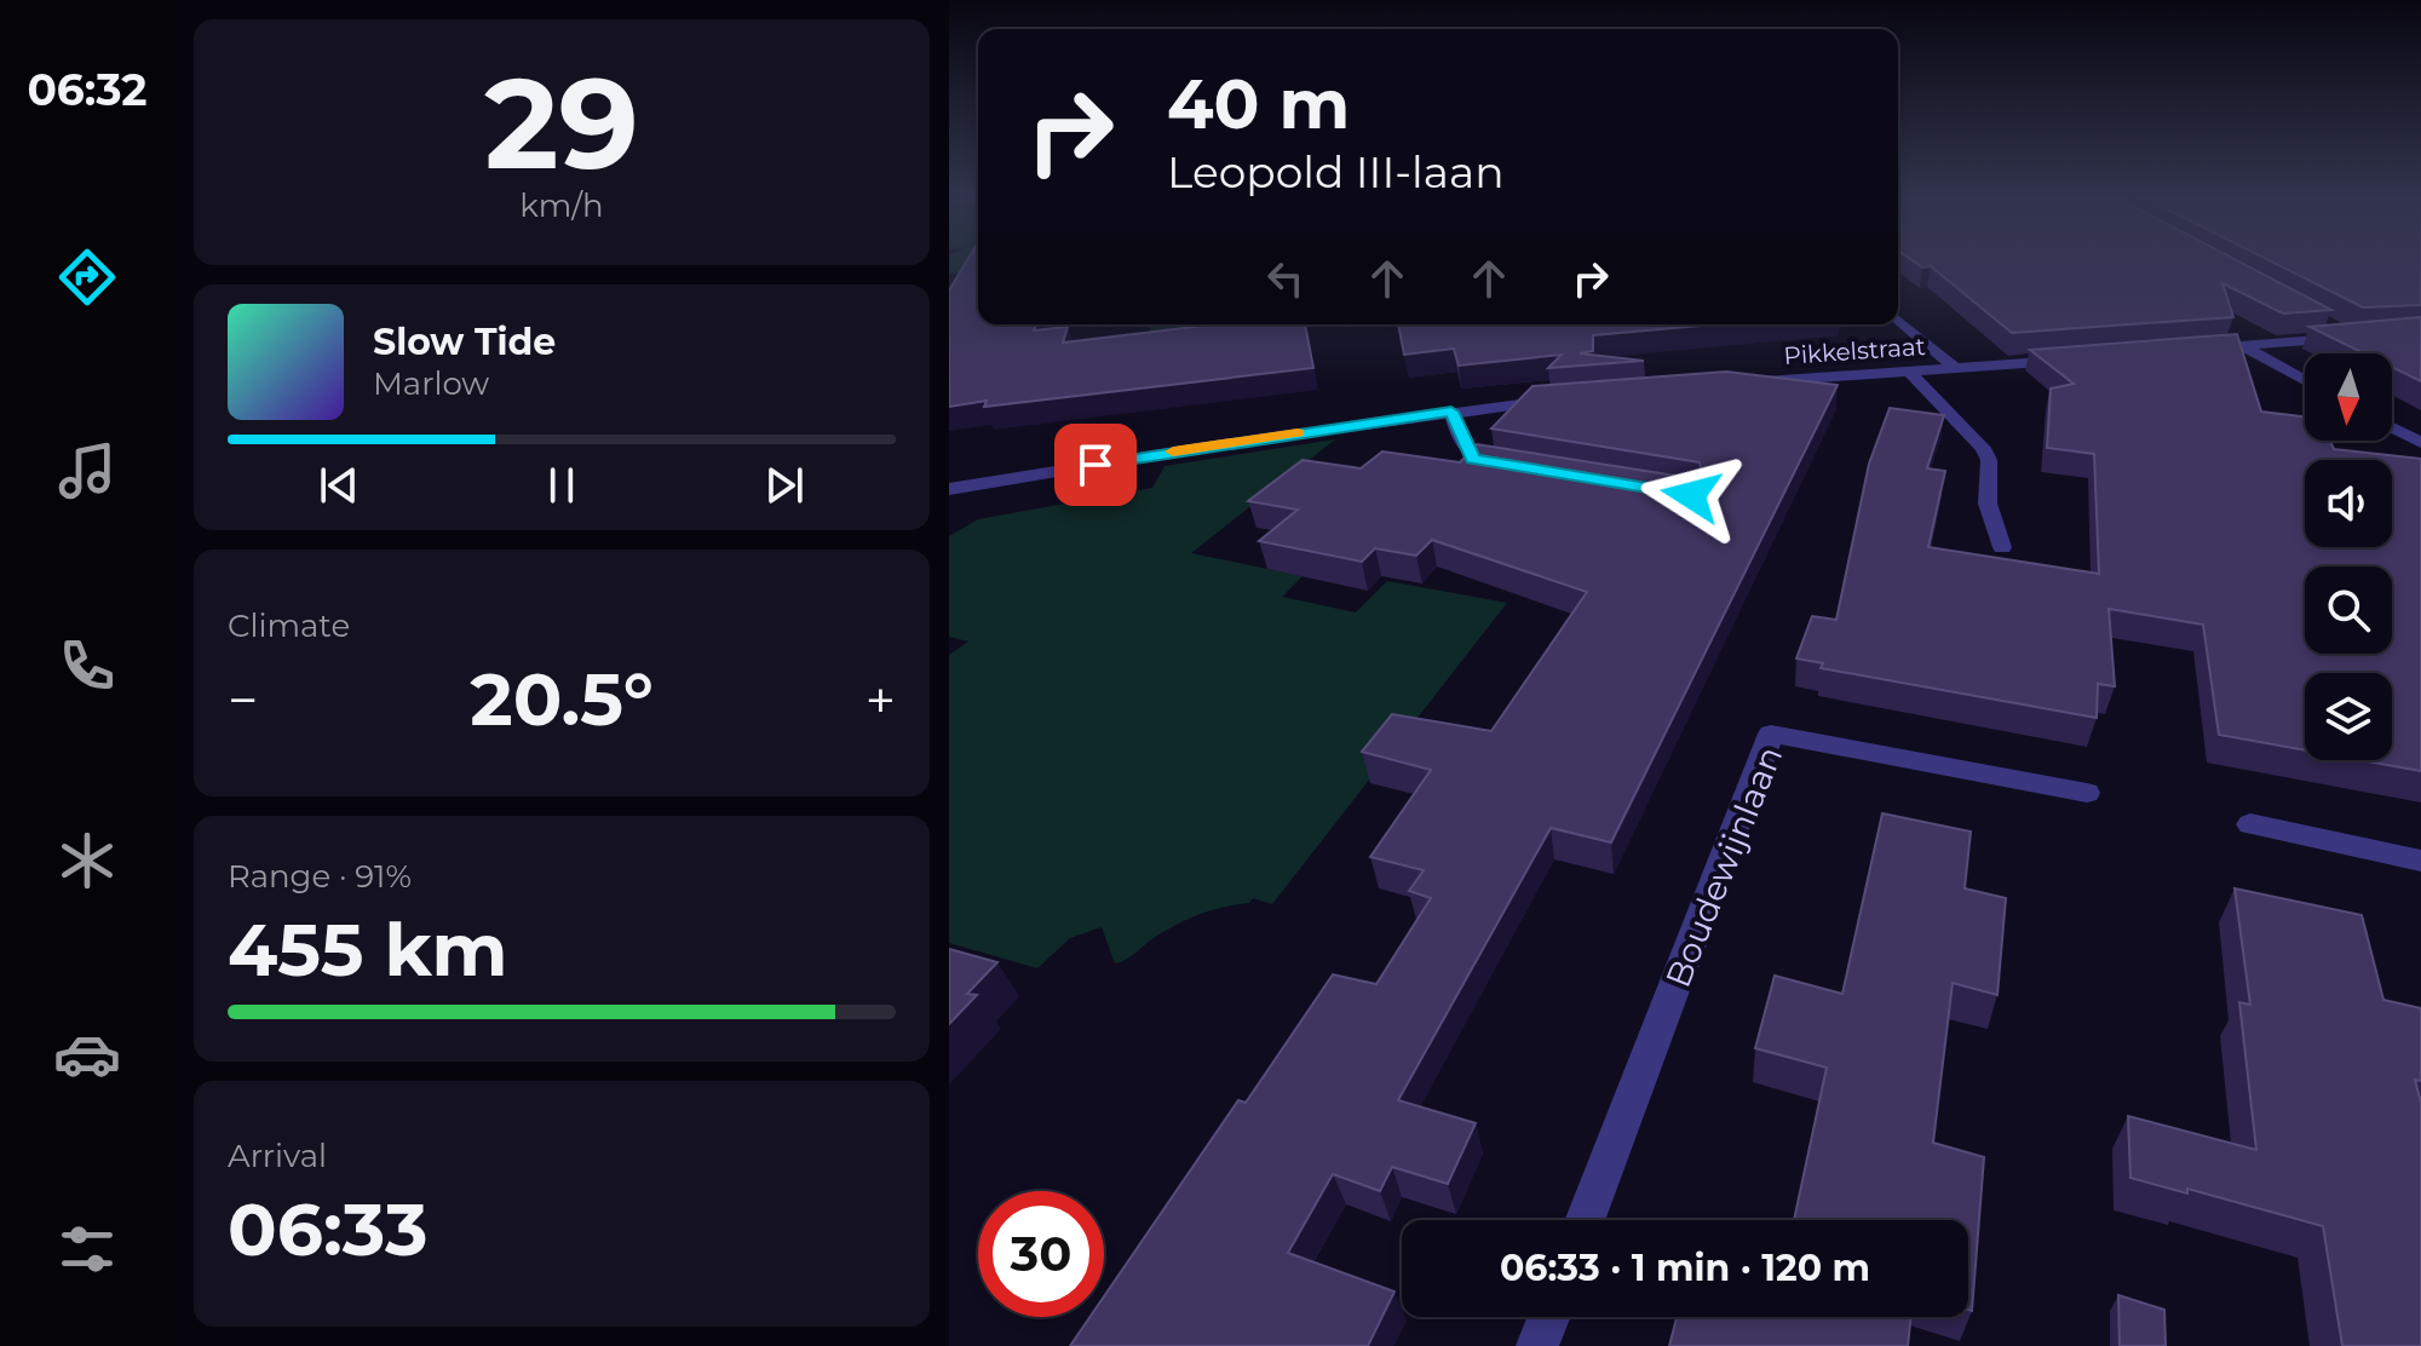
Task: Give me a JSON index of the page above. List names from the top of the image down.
{
  "streets": {
    "street": ["Pikkelstraat", "Boudewijnlaan"]
  },
  "north": "bottom",
  "page": {
    "tabs": "06:32",
    "tile": [
      ["29", "km/h"],
      "Climate",
      ["Range · 91%", "455 km"],
      ["Arrival", "06:33"]
    ],
    "turn": ["40 m", "Leopold III-laan"],
    "song": ["Slow Tide", "Marlow"],
    "heat": ["−", "20.5°", "+"],
    "limit": "30",
    "trip": "06:33 · 1 min · 120 m"
  }
}
